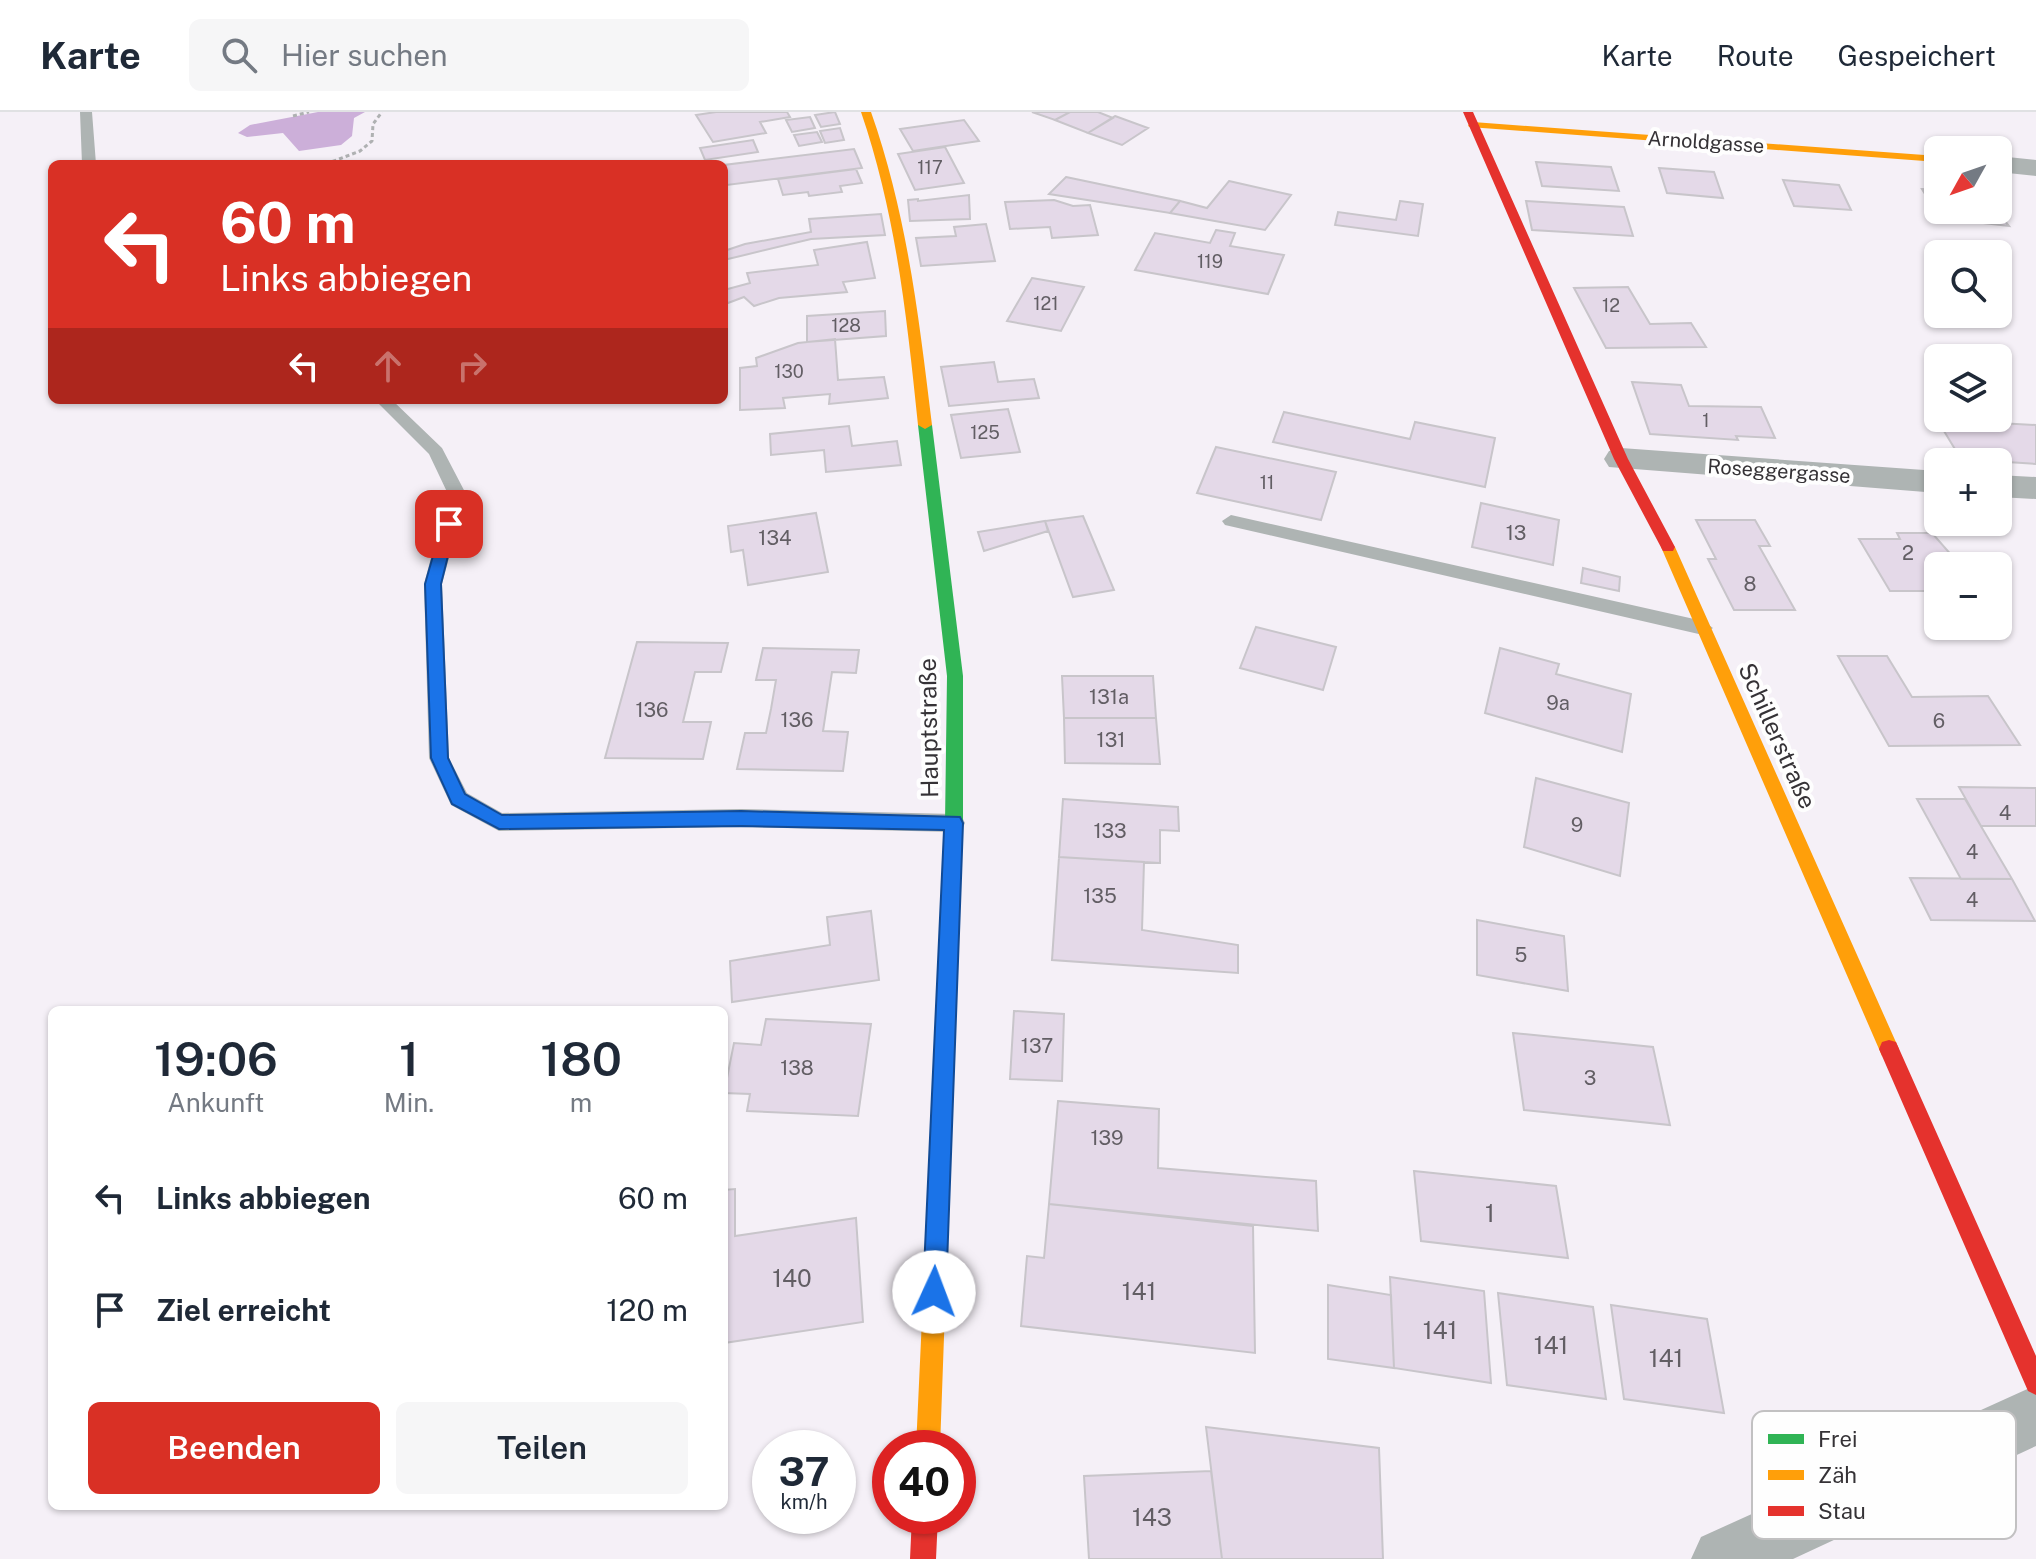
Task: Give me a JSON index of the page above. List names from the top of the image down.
{
  "streets": {
    "street": [
      "Arnoldgasse",
      "Roseggergasse",
      "Hauptstraße",
      "Schillerstraße"
    ]
  },
  "crossings": [
    ["Arnoldgasse", "Schillerstraße"],
    ["Roseggergasse", "Schillerstraße"]
  ],
  "house_numbers": [
    "117",
    "119",
    "121",
    "12",
    "128",
    "130",
    "1",
    "125",
    "11",
    "13",
    "134",
    "2",
    "8",
    "131a",
    "9a",
    "136",
    "136",
    "6",
    "131",
    "4",
    "9",
    "133",
    "4",
    "135",
    "4",
    "5",
    "137",
    "138",
    "3",
    "139",
    "1",
    "140",
    "141",
    "141",
    "141",
    "141",
    "143"
  ],
  "legend": ["Frei", "Zäh", "Stau"],
  "north": "bottom left",
  "page": {
    "header": "Karte",
    "search": "Hier suchen",
    "nav": ["Karte", "Route", "Gespeichert"],
    "map_buttons": ["+", "−"],
    "turn": ["60 m", "Links abbiegen"],
    "eta": [
      "19:06",
      "Ankunft",
      "1",
      "Min.",
      "180",
      "m"
    ],
    "list": [
      {
        "name": "Links abbiegen",
        "value": "60 m"
      },
      {
        "name": "Ziel erreicht",
        "value": "120 m"
      }
    ],
    "buttons": ["Beenden", "Teilen"],
    "speed": "37 km/h",
    "limit": "40"
  }
}
